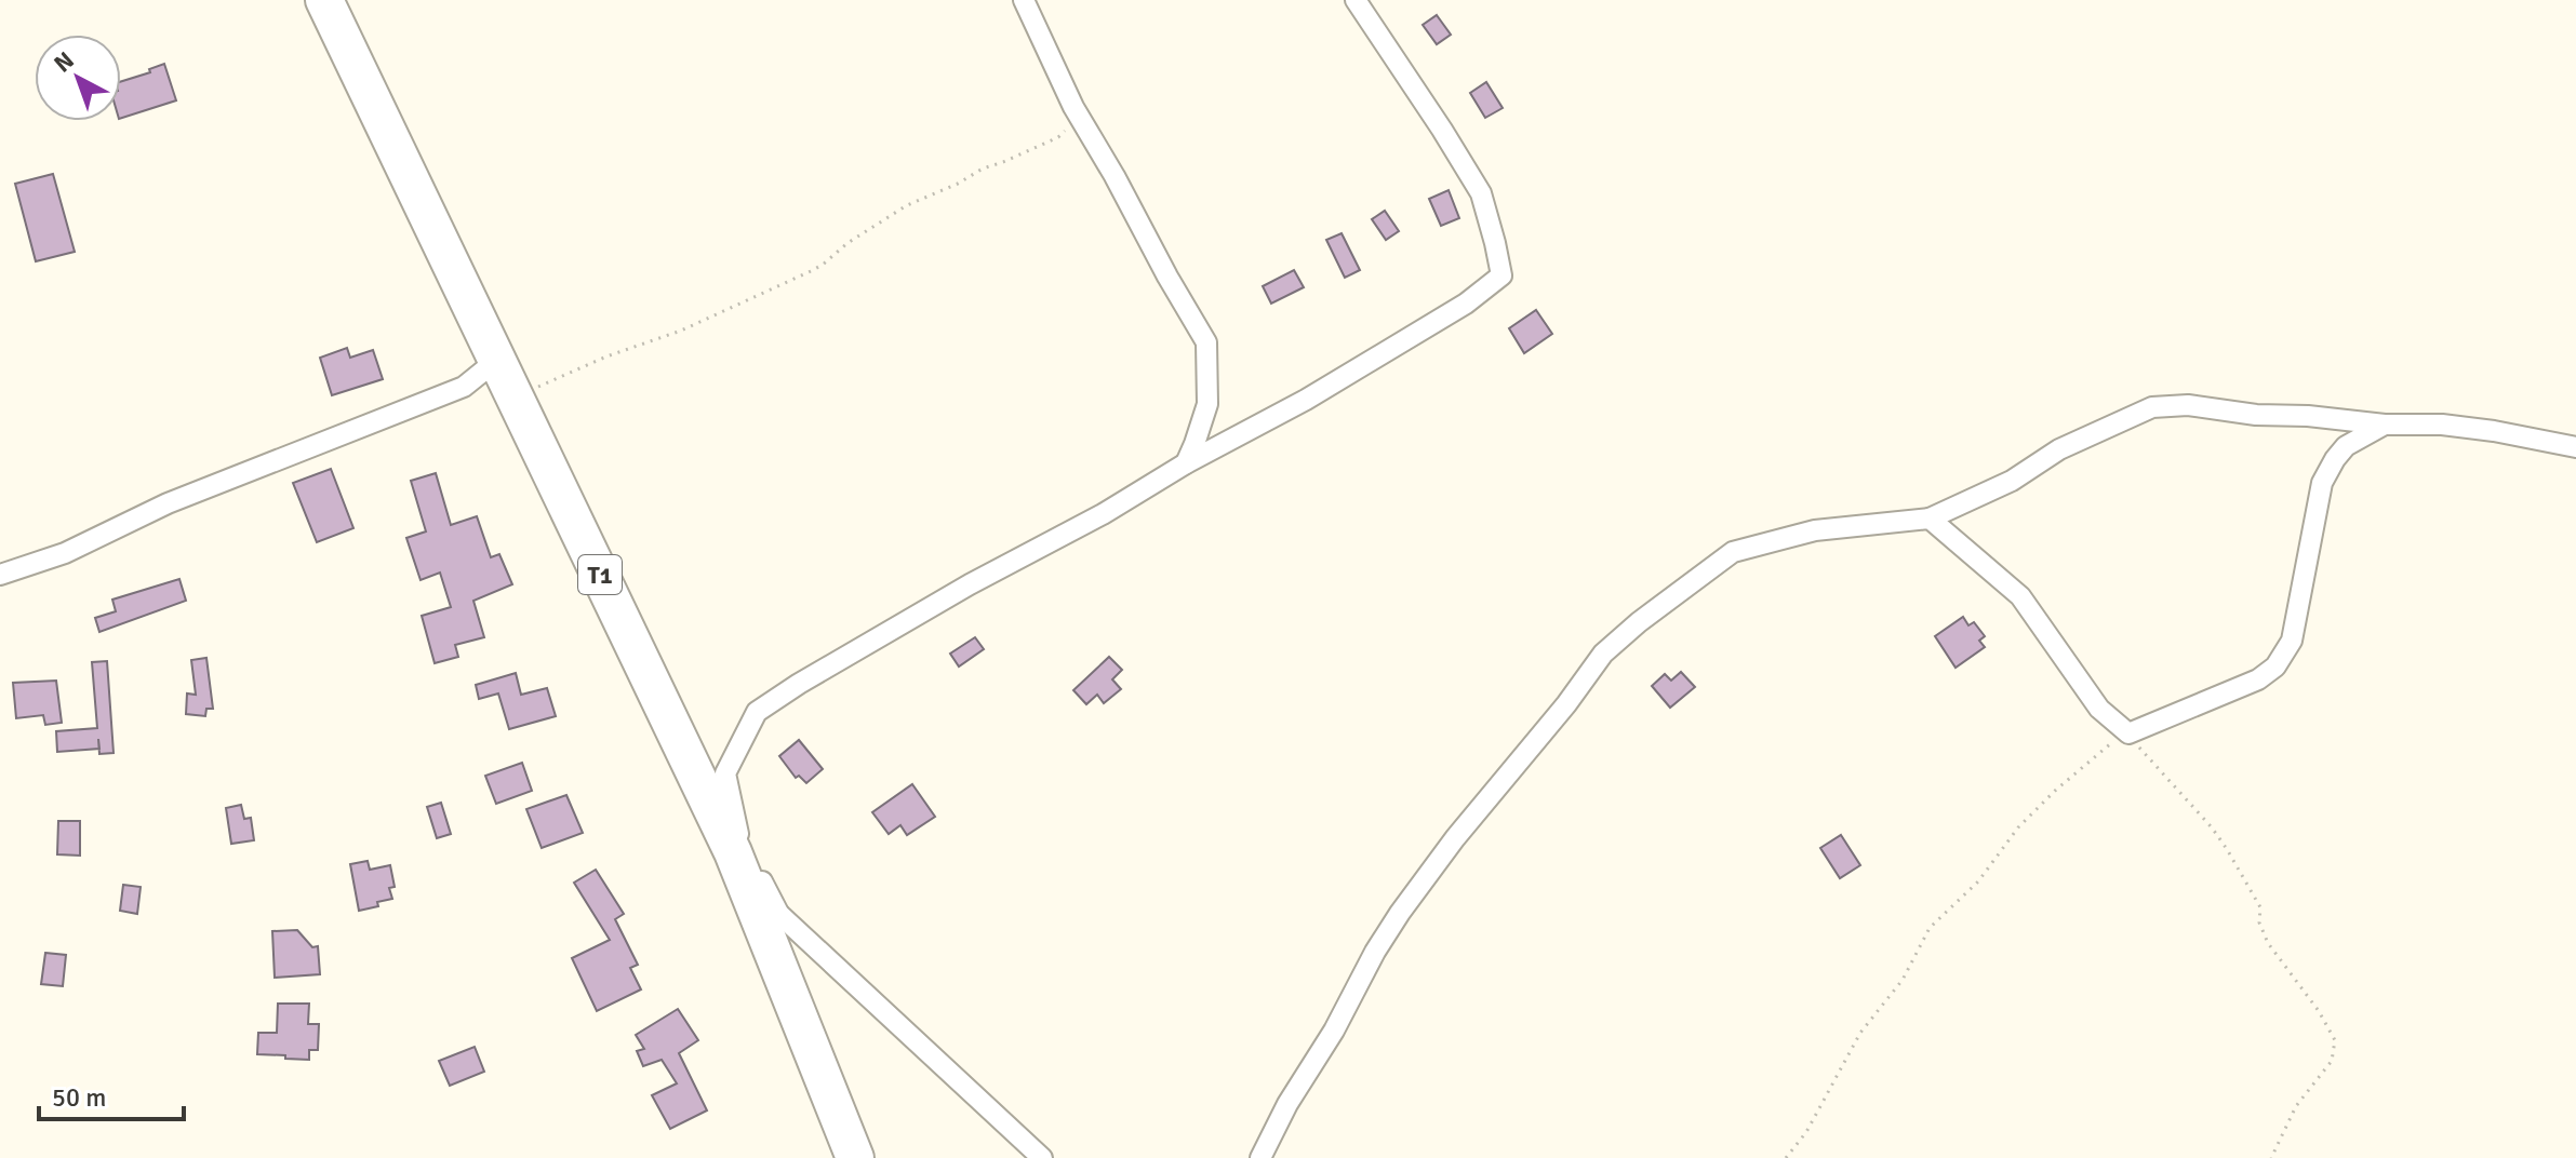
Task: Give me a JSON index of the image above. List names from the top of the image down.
{
  "streets": {
    "highway": ["T1"]
  },
  "scale_bar": "50 m",
  "north": "top left"
}
